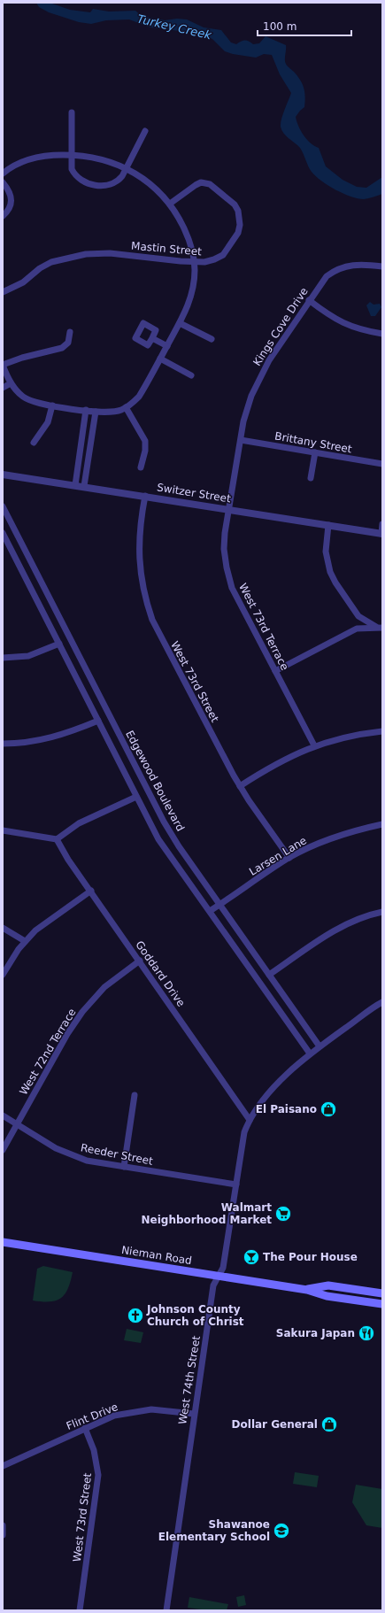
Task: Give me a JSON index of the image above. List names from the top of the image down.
{
  "streets": {
    "main road": ["Nieman Road"],
    "street": [
      "Mastin Street",
      "Kings Cove Drive",
      "Brittany Street",
      "Switzer Street",
      "West 73rd Terrace",
      "West 73rd Street",
      "Edgewood Boulevard",
      "Larsen Lane",
      "Goddard Drive",
      "West 72nd Terrace",
      "Reeder Street",
      "West 74th Street",
      "Flint Drive"
    ]
  },
  "crossings": [
    ["Kings Cove Drive", "Brittany Street"],
    ["Kings Cove Drive", "Switzer Street"],
    ["Kings Cove Drive", "West 73rd Terrace"],
    ["Switzer Street", "West 73rd Terrace"],
    ["Switzer Street", "West 73rd Street"],
    ["West 73rd Street", "Larsen Lane"],
    ["West 73rd Street", "Flint Drive"],
    ["Edgewood Boulevard", "Larsen Lane"],
    ["Edgewood Boulevard", "West 74th Street"],
    ["Goddard Drive", "West 72nd Terrace"],
    ["Goddard Drive", "West 74th Street"],
    ["West 72nd Terrace", "Reeder Street"],
    ["Reeder Street", "West 74th Street"],
    ["Nieman Road", "West 74th Street"],
    ["West 74th Street", "Flint Drive"]
  ],
  "water": ["Turkey Creek"],
  "places": {
    "shop": ["El Paisano", "Dollar General"],
    "supermarket": ["Walmart Neighborhood Market"],
    "bar": ["The Pour House"],
    "church": ["Johnson County Church of Christ"],
    "restaurant": ["Sakura Japan"],
    "school or university": ["Shawanoe Elementary School"]
  },
  "scale_bar": "100 m"
}
